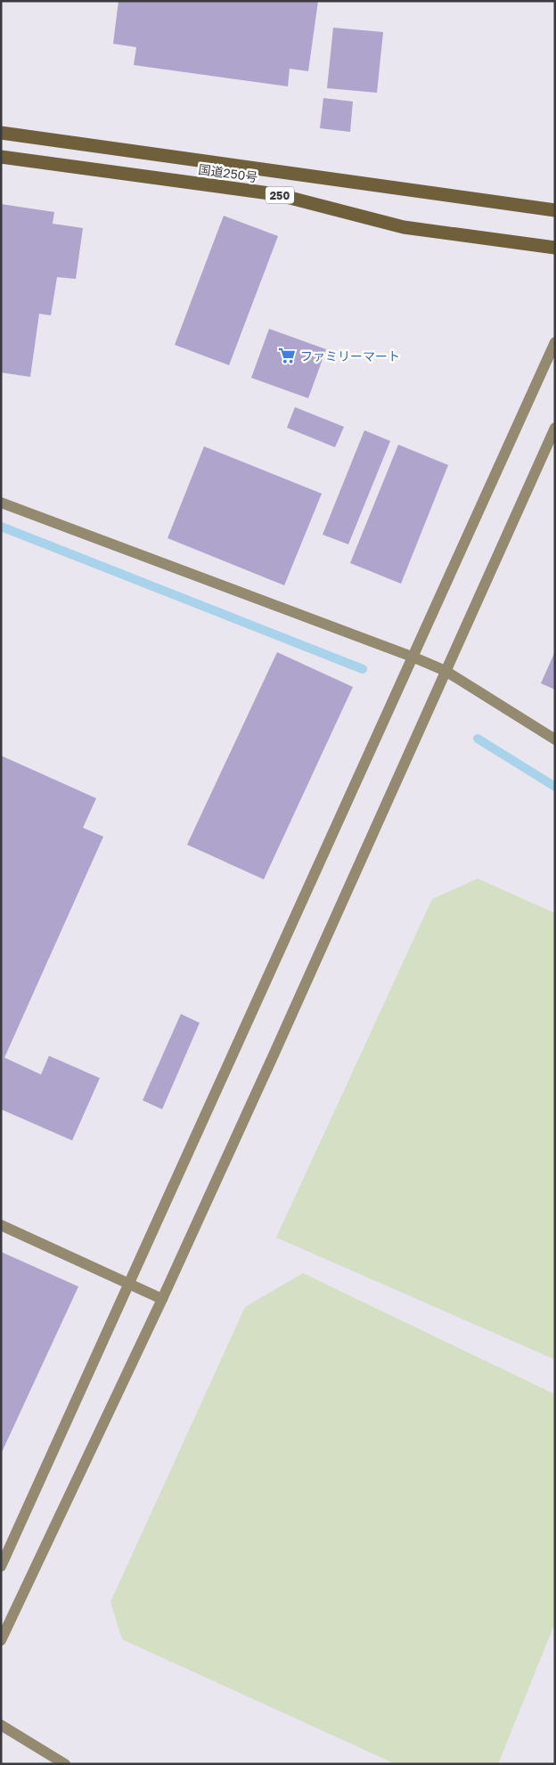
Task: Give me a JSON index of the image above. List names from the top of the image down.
{
  "streets": {
    "highway": ["国道250号", "250"]
  },
  "places": {
    "supermarket": ["ファミリーマート"]
  }
}
